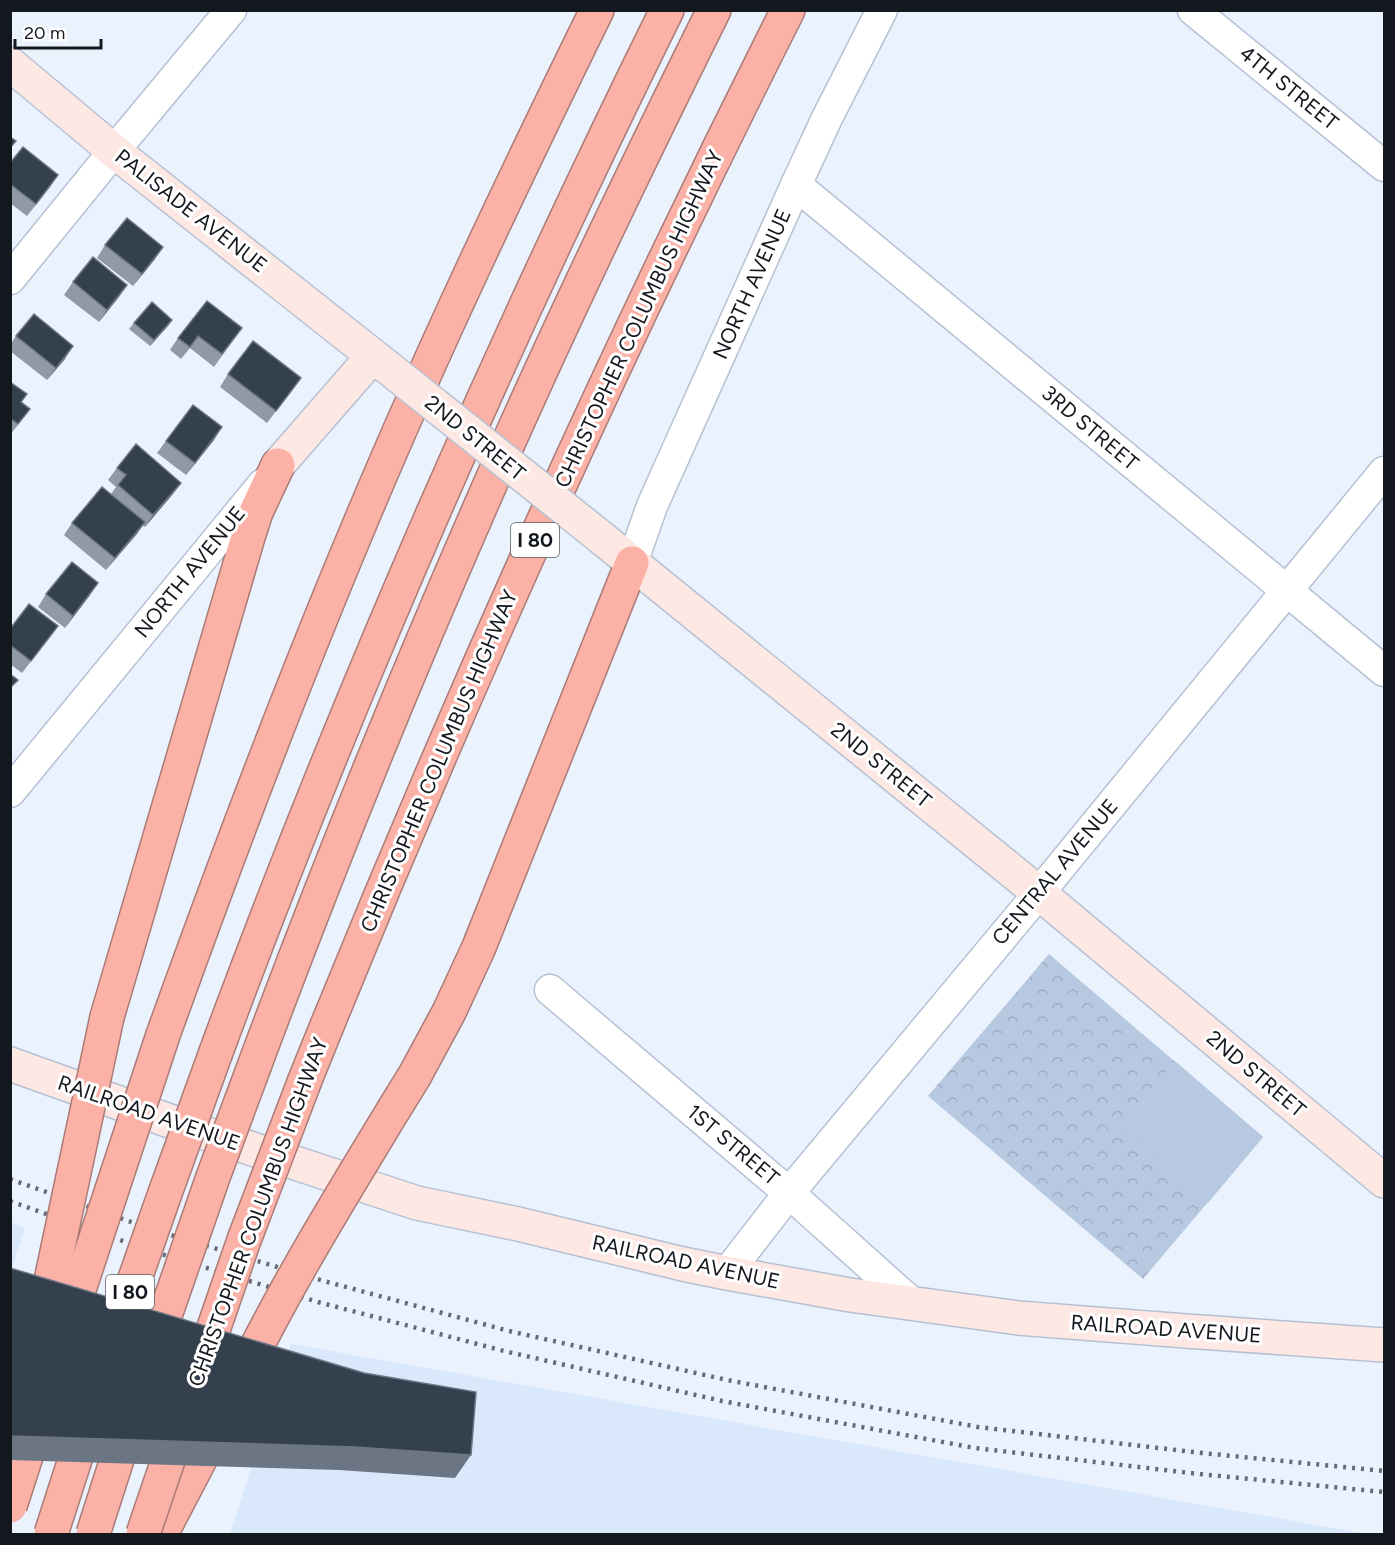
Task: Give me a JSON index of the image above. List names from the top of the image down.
{
  "streets": {
    "highway": ["CHRISTOPHER COLUMBUS HIGHWAY", "I 80"],
    "main road": [
      "PALISADE AVENUE",
      "NORTH AVENUE",
      "2ND STREET",
      "RAILROAD AVENUE"
    ],
    "street": [
      "4TH STREET",
      "3RD STREET",
      "CENTRAL AVENUE",
      "1ST STREET"
    ]
  },
  "crossings": [
    ["PALISADE AVENUE", "NORTH AVENUE"],
    ["PALISADE AVENUE", "2ND STREET"],
    ["NORTH AVENUE", "3RD STREET"],
    ["NORTH AVENUE", "2ND STREET"],
    ["NORTH AVENUE", "I 80"],
    ["3RD STREET", "CENTRAL AVENUE"],
    ["2ND STREET", "CENTRAL AVENUE"],
    ["CENTRAL AVENUE", "RAILROAD AVENUE"],
    ["CENTRAL AVENUE", "1ST STREET"],
    ["RAILROAD AVENUE", "1ST STREET"]
  ],
  "scale_bar": "20 m"
}
